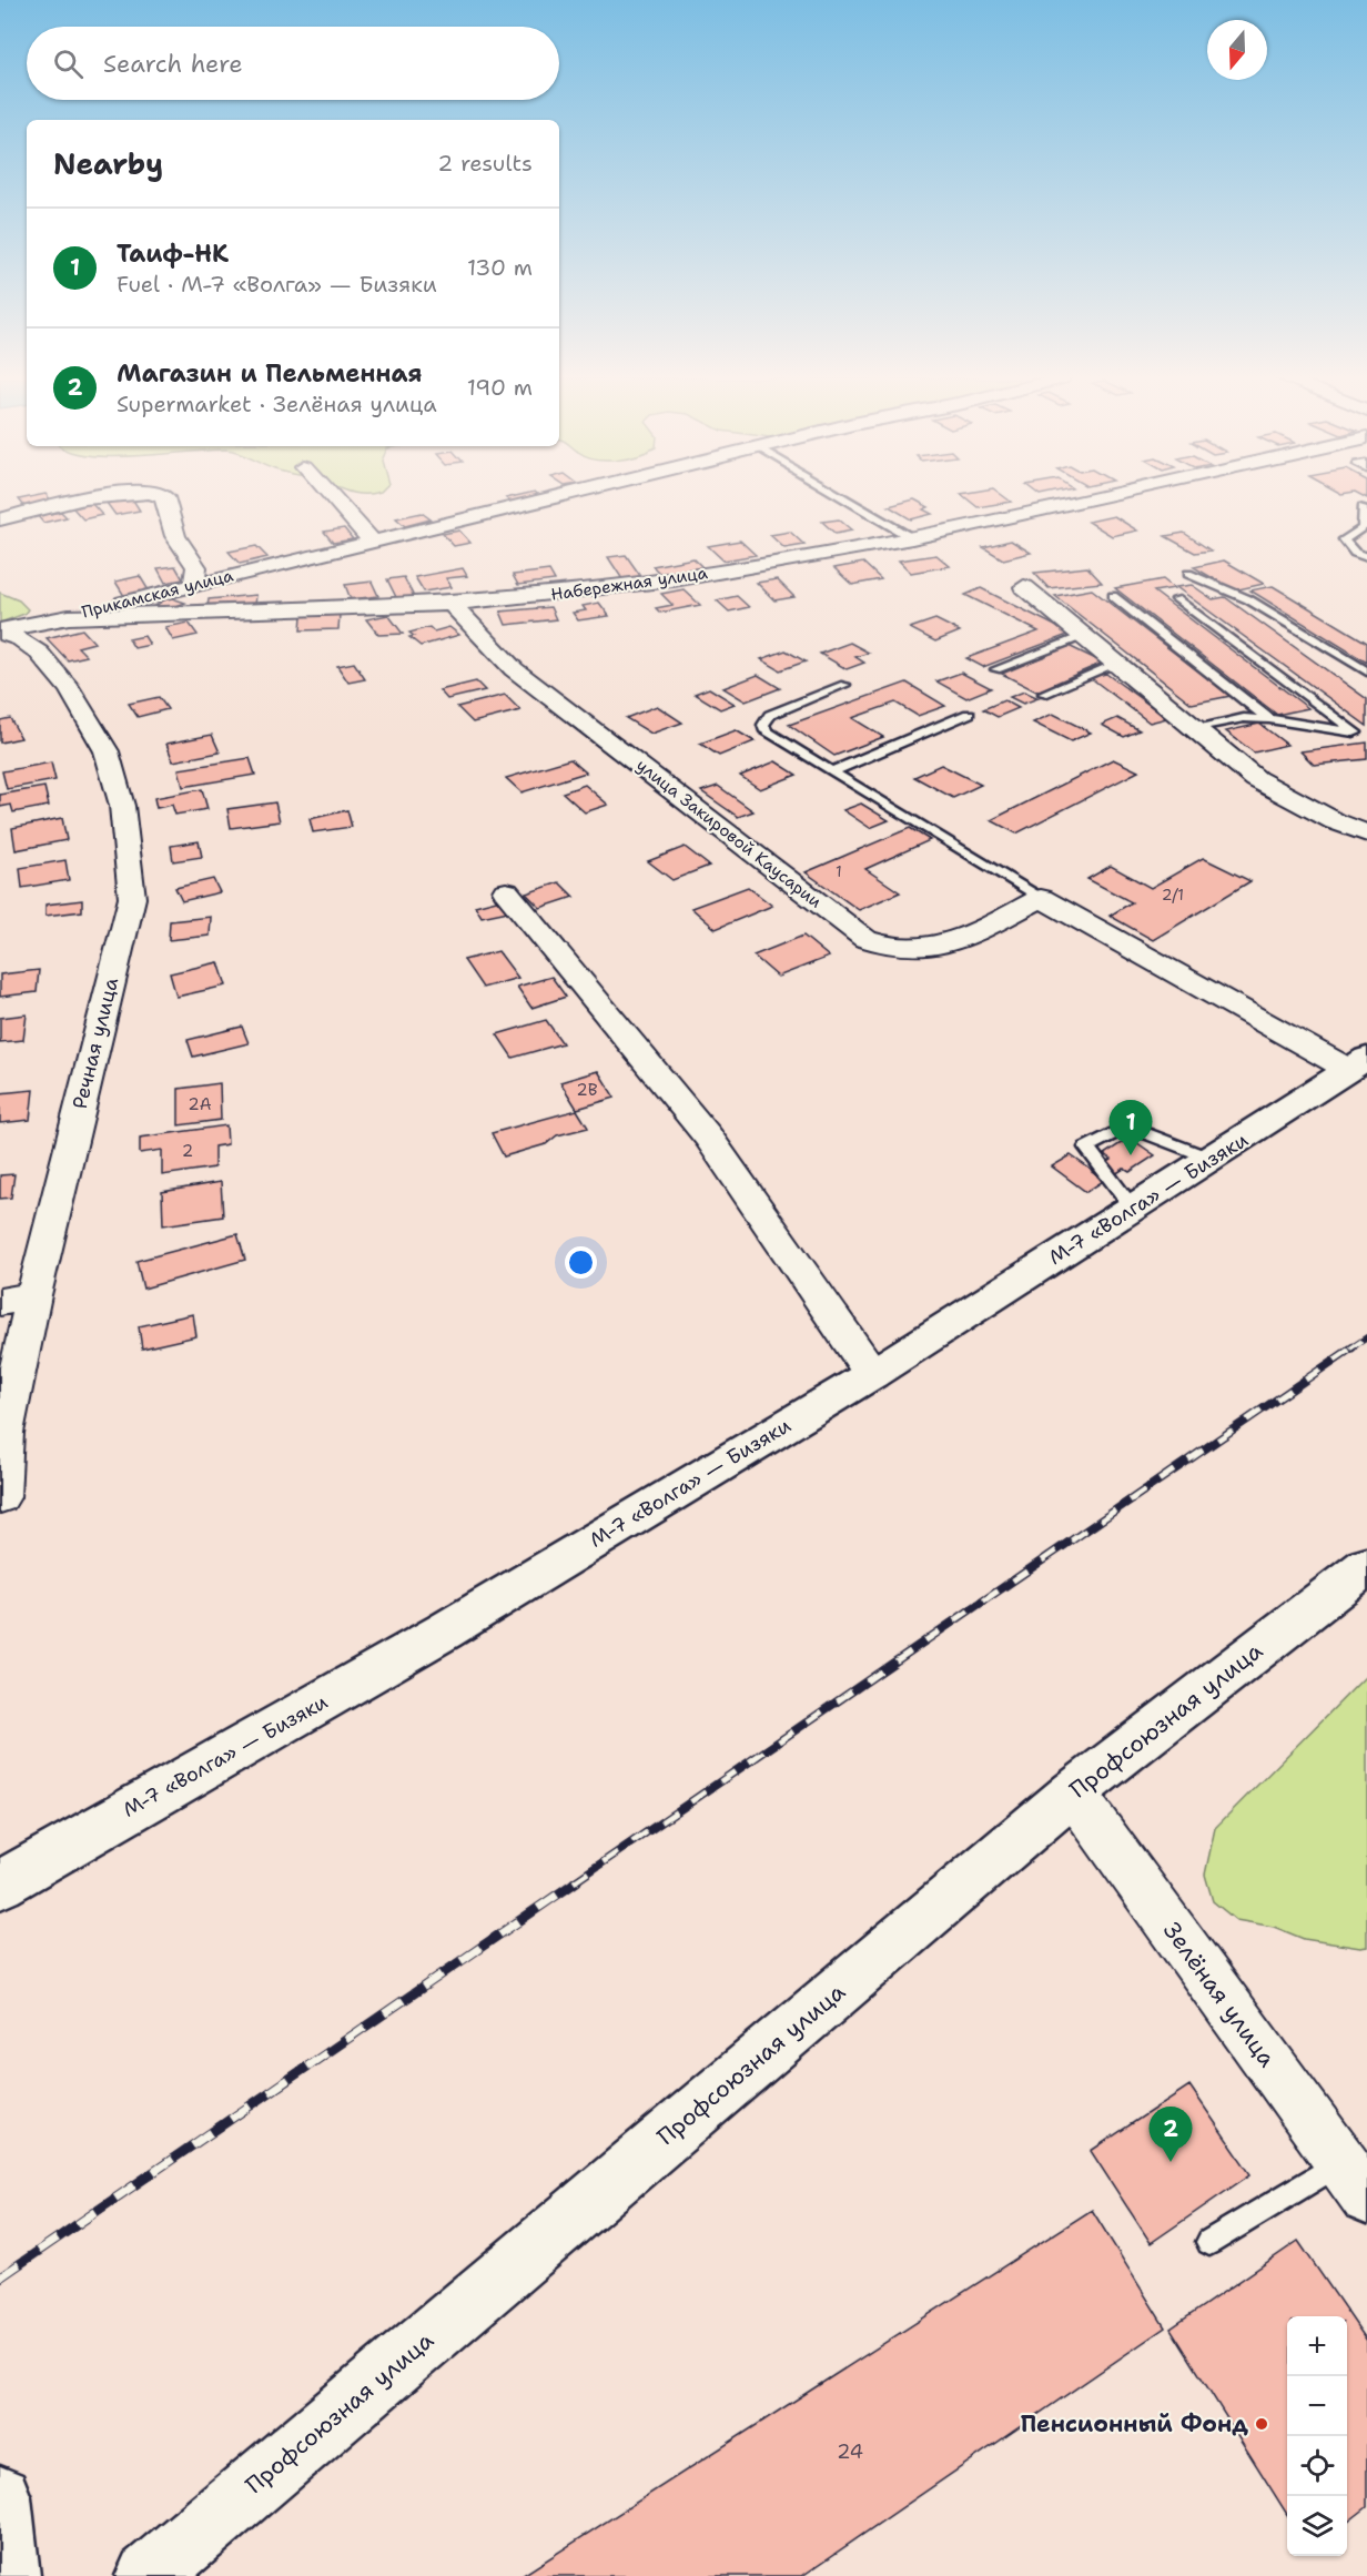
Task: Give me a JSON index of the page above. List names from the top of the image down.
{
  "streets": {
    "main road": ["М-7 «Волга» — Бизяки", "Профсоюзная улица"],
    "street": [
      "Набережная улица",
      "Прикамская улица",
      "улица Закировой Каусарии",
      "Речная улица",
      "Зелёная улица"
    ]
  },
  "crossings": [
    ["Набережная улица", "Прикамская улица"],
    ["Набережная улица", "улица Закировой Каусарии"],
    ["Набережная улица", "Речная улица"],
    ["Профсоюзная улица", "Зелёная улица"]
  ],
  "places": ["Пенсионный Фонд"],
  "house_numbers": [
    "1",
    "2/1",
    "2В",
    "2А",
    "2",
    "24"
  ],
  "north": "bottom",
  "page": {
    "search": "Search here",
    "heading": ["Nearby", "2 results"],
    "list": [
      {
        "mark": "1",
        "name": "Таиф-НК",
        "note": "Fuel · М-7 «Волга» — Бизяки",
        "value": "130 m"
      },
      {
        "mark": "2",
        "name": "Магазин и Пельменная",
        "note": "Supermarket · Зелёная улица",
        "value": "190 m"
      }
    ],
    "pins": ["1", "2"],
    "map_buttons": ["+", "−"]
  }
}
